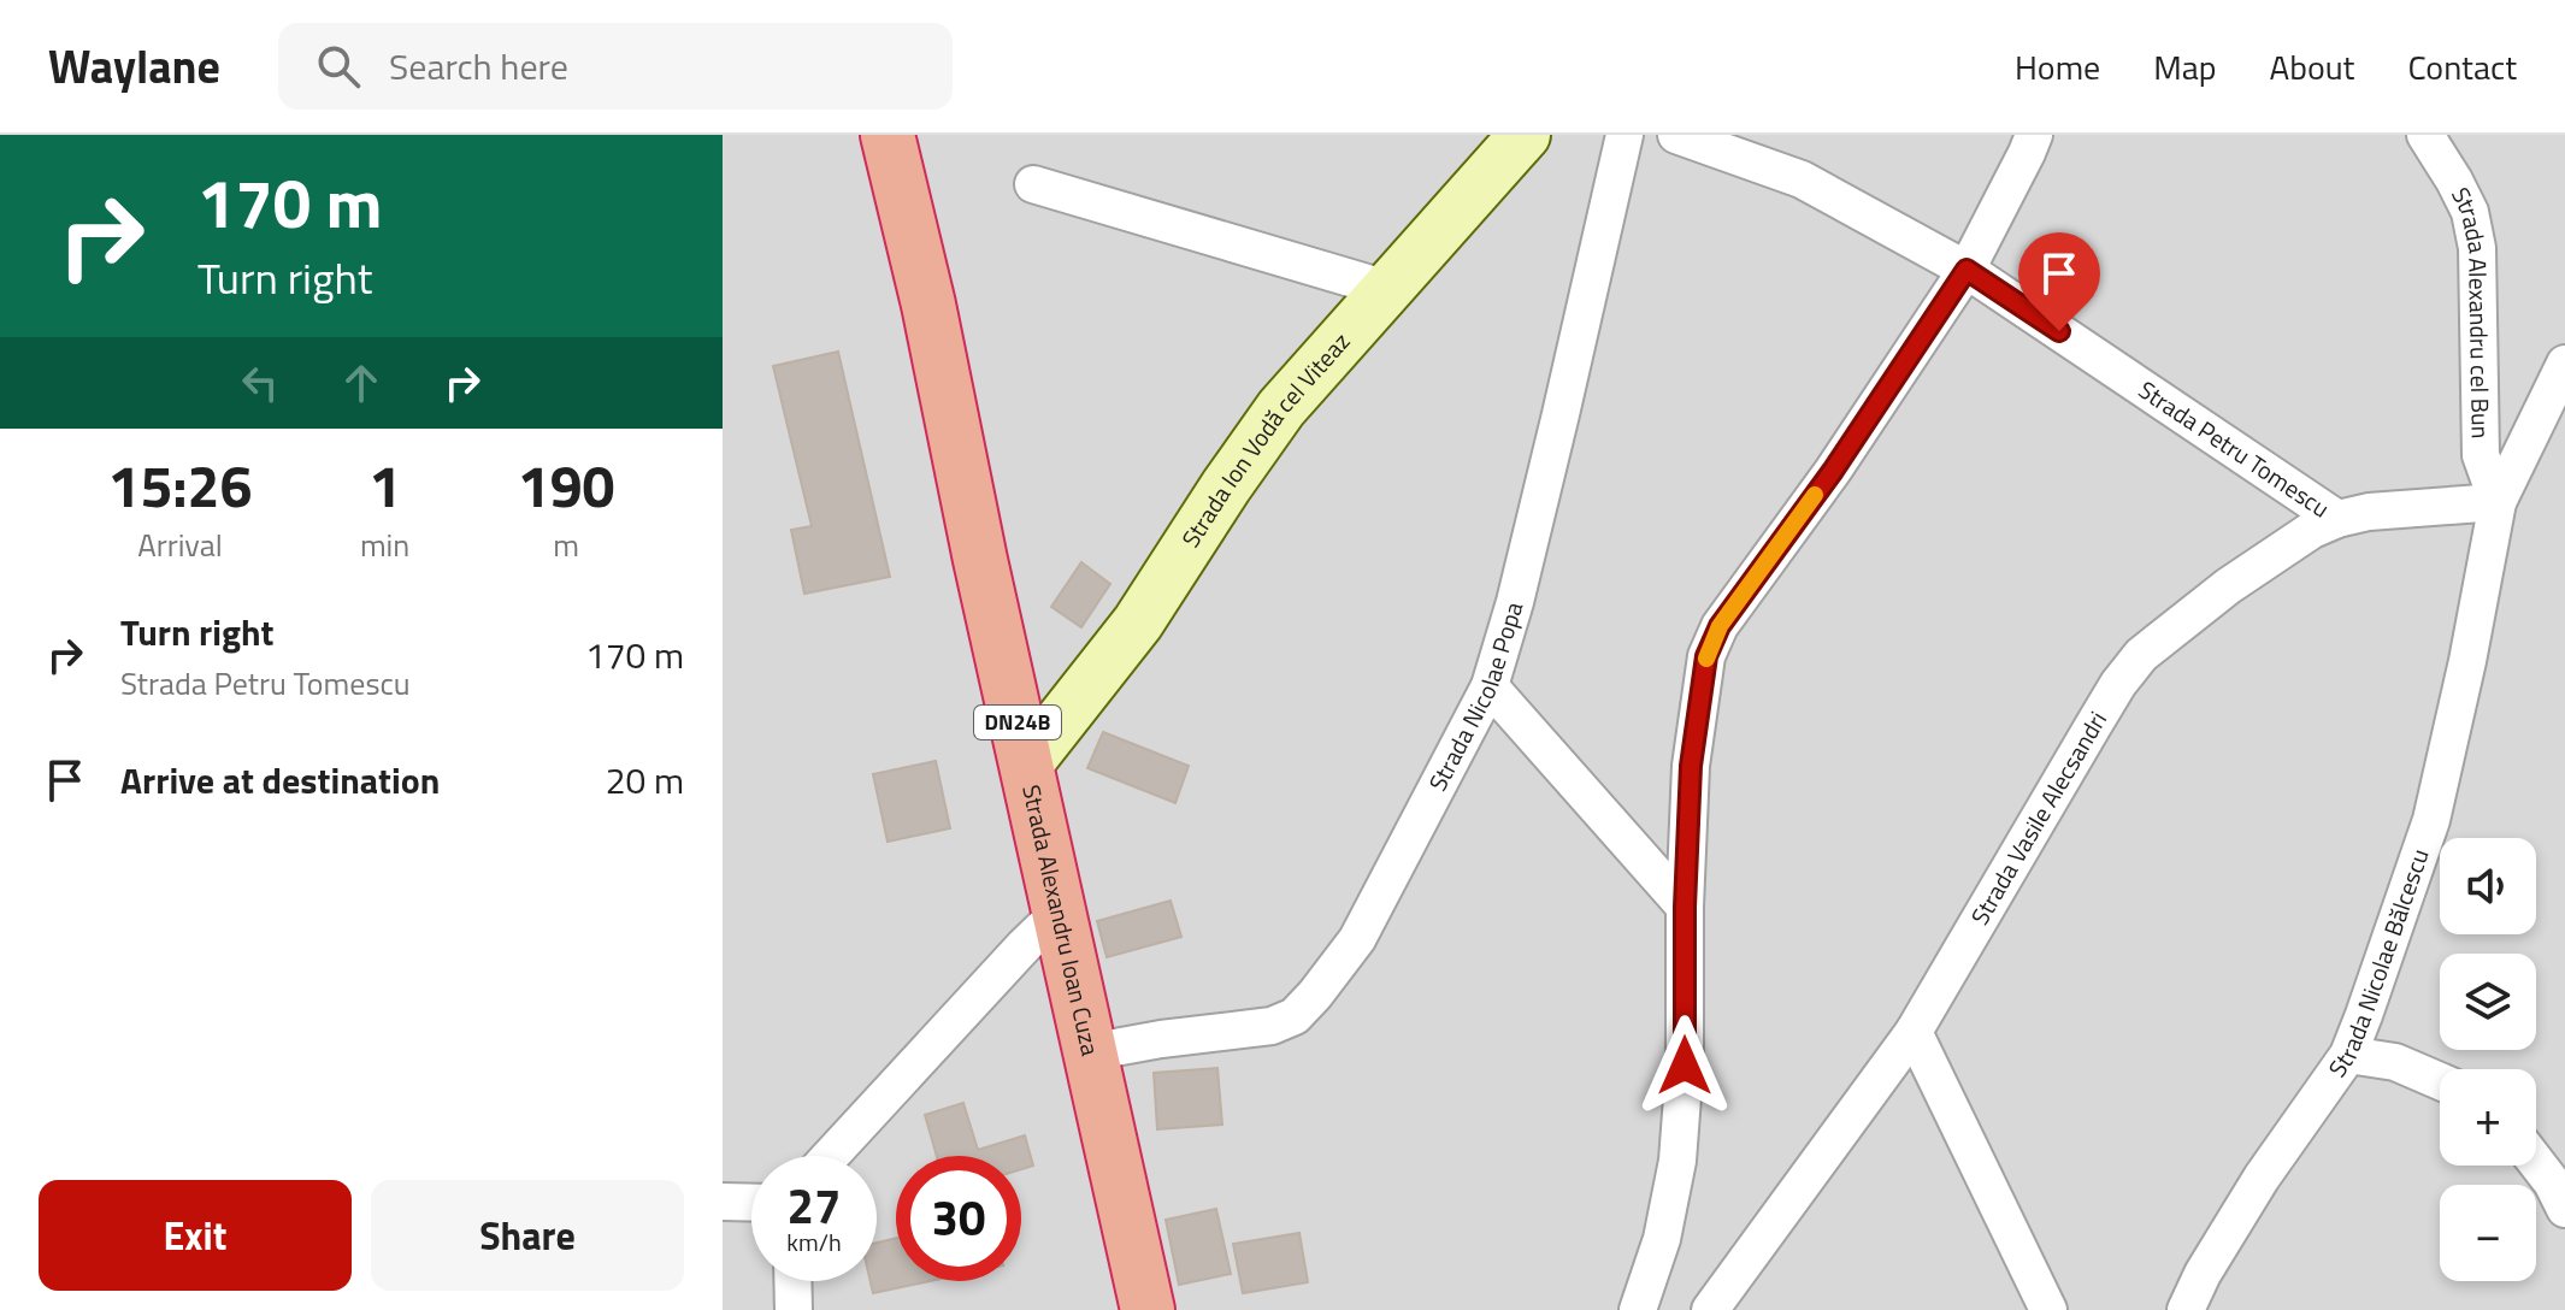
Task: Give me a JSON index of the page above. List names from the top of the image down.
{
  "streets": {
    "highway": ["DN24B", "Strada Alexandru Ioan Cuza"],
    "main road": ["Strada Ion Vodă cel Viteaz"],
    "street": [
      "Strada Alexandru cel Bun",
      "Strada Petru Tomescu",
      "Strada Nicolae Popa",
      "Strada Vasile Alecsandri",
      "Strada Nicolae Bălcescu"
    ]
  },
  "crossings": [
    ["Strada Alexandru cel Bun", "Strada Vasile Alecsandri"],
    ["Strada Alexandru cel Bun", "Strada Nicolae Bălcescu"],
    ["Strada Ion Vodă cel Viteaz", "Strada Alexandru Ioan Cuza"],
    ["Strada Petru Tomescu", "Strada Vasile Alecsandri"],
    ["Strada Nicolae Popa", "Strada Alexandru Ioan Cuza"],
    ["Strada Vasile Alecsandri", "Strada Nicolae Bălcescu"]
  ],
  "page": {
    "header": "Waylane",
    "search": "Search here",
    "nav": [
      "Home",
      "Map",
      "About",
      "Contact"
    ],
    "turn": ["170 m", "Turn right"],
    "eta": [
      "15:26",
      "Arrival",
      "1",
      "min",
      "190",
      "m"
    ],
    "list": [
      {
        "name": "Turn right",
        "note": "Strada Petru Tomescu",
        "value": "170 m"
      },
      {
        "name": "Arrive at destination",
        "value": "20 m"
      }
    ],
    "map_buttons": ["+", "−"],
    "speed": "27 km/h",
    "limit": "30",
    "buttons": ["Exit", "Share"]
  }
}
